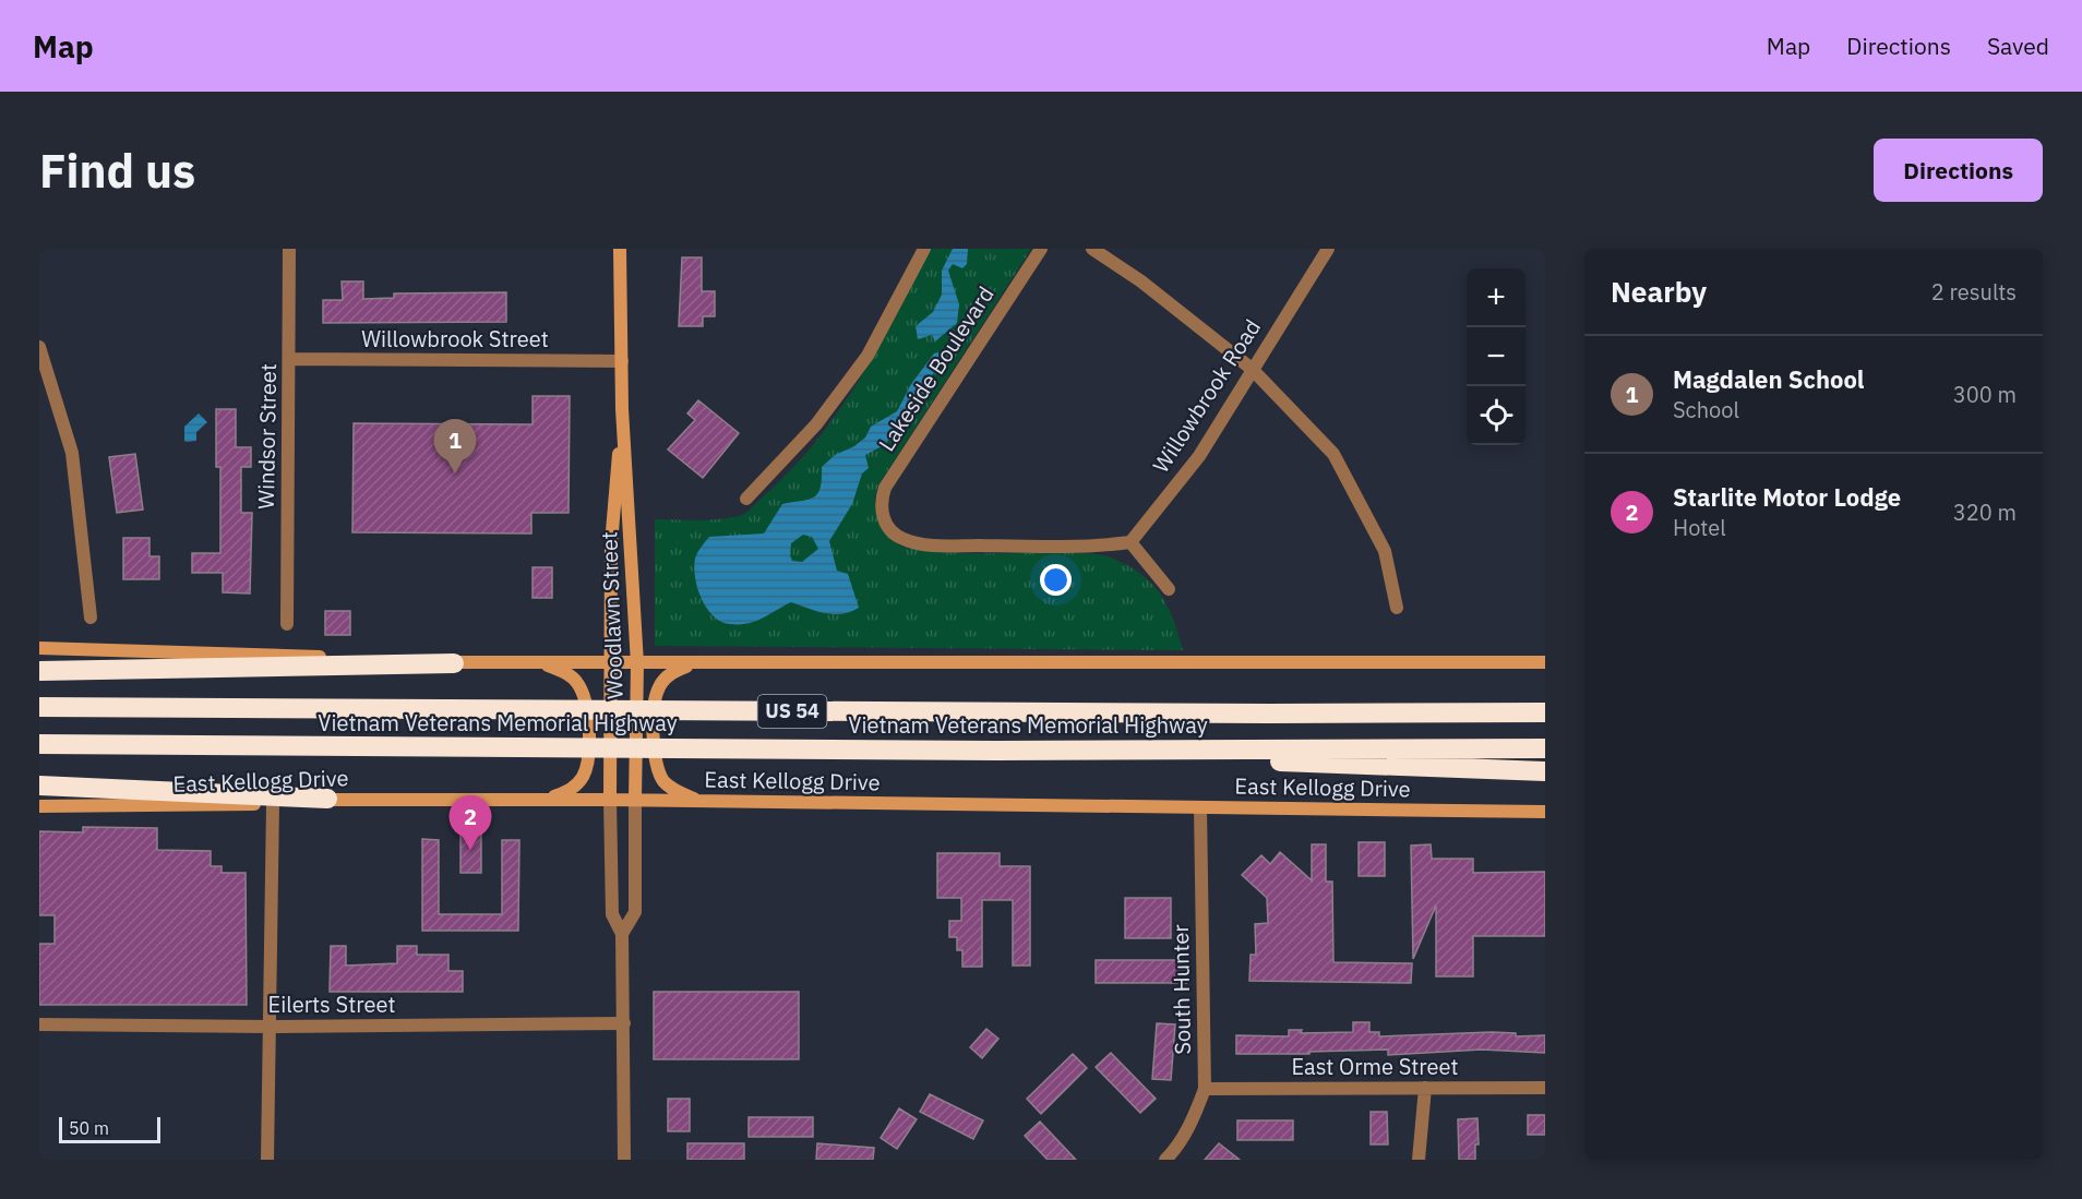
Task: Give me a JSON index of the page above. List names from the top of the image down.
{
  "streets": {
    "highway": ["US 54", "Vietnam Veterans Memorial Highway"],
    "main road": ["Woodlawn Street", "East Kellogg Drive"],
    "street": [
      "Willowbrook Street",
      "Lakeside Boulevard",
      "Willowbrook Road",
      "Windsor Street",
      "South Hunter",
      "Eilerts Street",
      "East Orme Street"
    ]
  },
  "crossings": [
    ["Willowbrook Street", "Windsor Street"],
    ["Willowbrook Street", "Woodlawn Street"],
    ["Lakeside Boulevard", "Willowbrook Road"],
    ["Woodlawn Street", "East Kellogg Drive"],
    ["Woodlawn Street", "Eilerts Street"],
    ["East Kellogg Drive", "South Hunter"],
    ["South Hunter", "East Orme Street"]
  ],
  "scale_bar": "50 m",
  "page": {
    "header": "Map",
    "nav": ["Map", "Directions", "Saved"],
    "buttons": "Directions",
    "title": "Find us",
    "heading": ["Nearby", "2 results"],
    "map_buttons": ["+", "−"],
    "list": [
      {
        "mark": "1",
        "name": "Magdalen School",
        "note": "School",
        "value": "300 m"
      },
      {
        "mark": "2",
        "name": "Starlite Motor Lodge",
        "note": "Hotel",
        "value": "320 m"
      }
    ],
    "pins": ["1", "2"],
    "scale": "50 m"
  }
}
